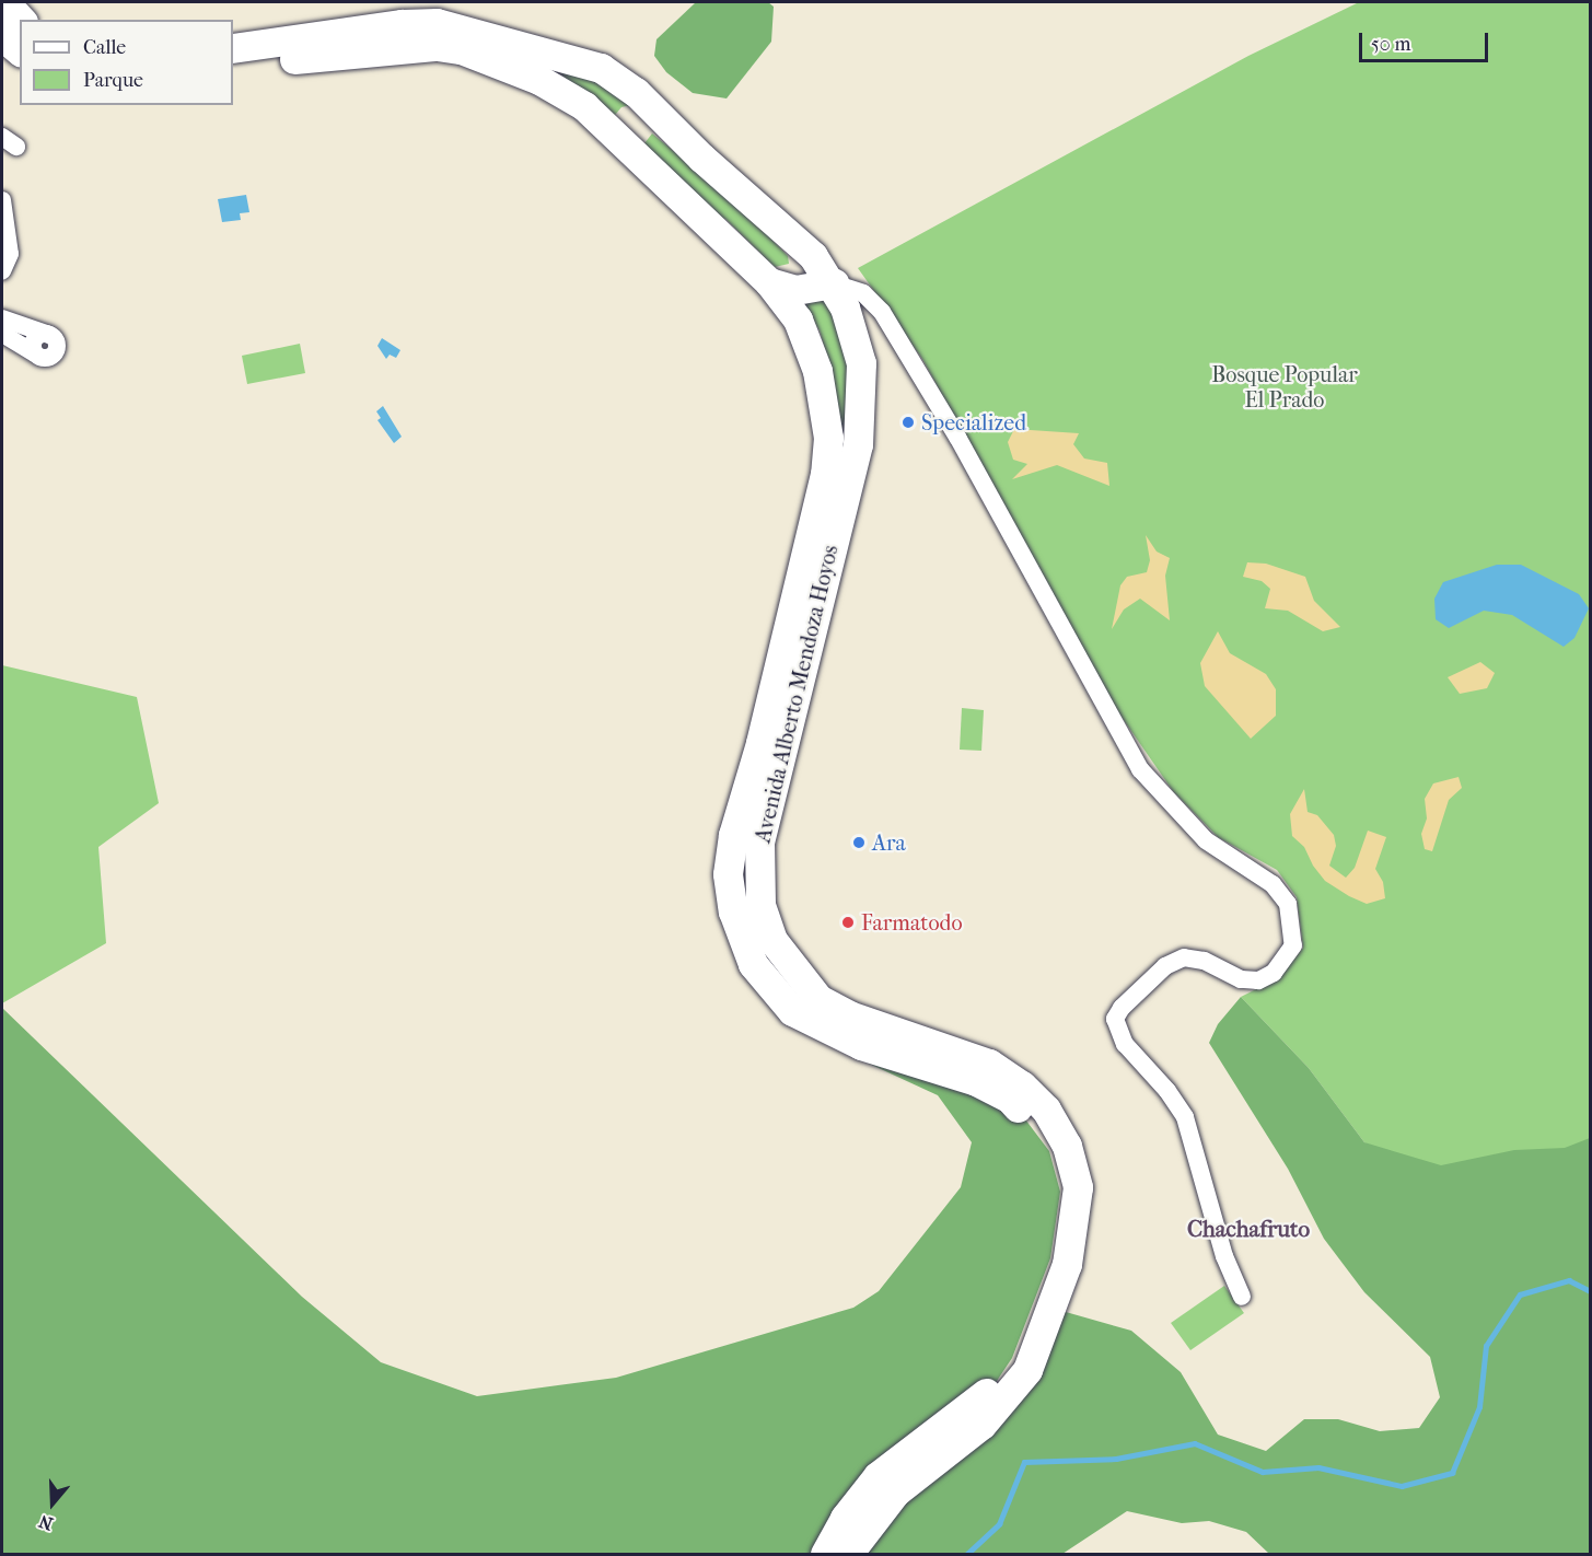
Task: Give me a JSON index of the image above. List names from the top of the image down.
{
  "streets": {
    "main road": ["Avenida Alberto Mendoza Hoyos"]
  },
  "districts": ["Chachafruto"],
  "parks": ["Bosque Popular El Prado"],
  "places": ["Specialized", "Ara", "Farmatodo"],
  "legend": ["Calle", "Parque"],
  "scale_bar": "50 m",
  "north": "bottom"
}
